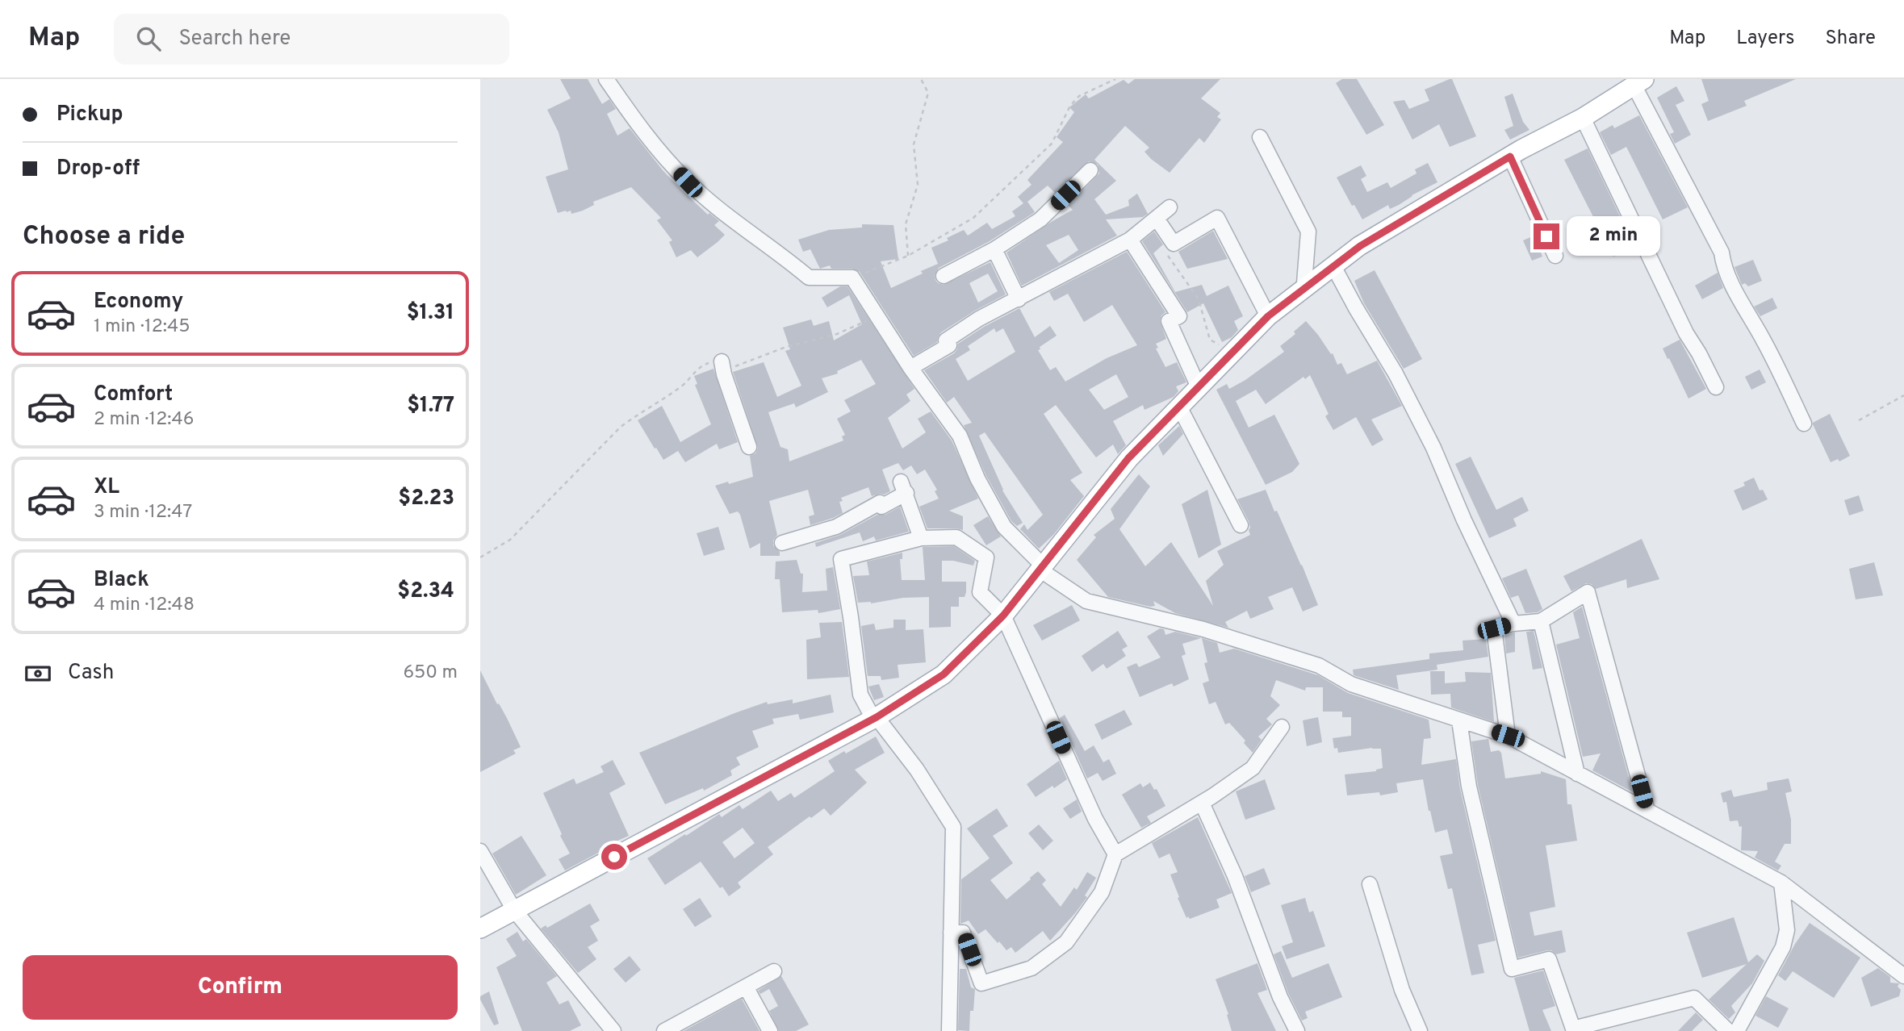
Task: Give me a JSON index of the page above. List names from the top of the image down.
{
  "page": {
    "header": "Map",
    "search": "Search here",
    "nav": ["Map", "Layers", "Share"],
    "banner": ["Pickup", "Drop-off"],
    "heading": "Choose a ride",
    "bubble": "2 min",
    "list": [
      {
        "name": "Economy",
        "note": "1 min · 12:45",
        "value": "$1.31"
      },
      {
        "name": "Comfort",
        "note": "2 min · 12:46",
        "value": "$1.77"
      },
      {
        "name": "XL",
        "note": "3 min · 12:47",
        "value": "$2.23"
      },
      {
        "name": "Black",
        "note": "4 min · 12:48",
        "value": "$2.34"
      }
    ],
    "pay": ["Cash", "650 m"],
    "buttons": "Confirm"
  }
}
